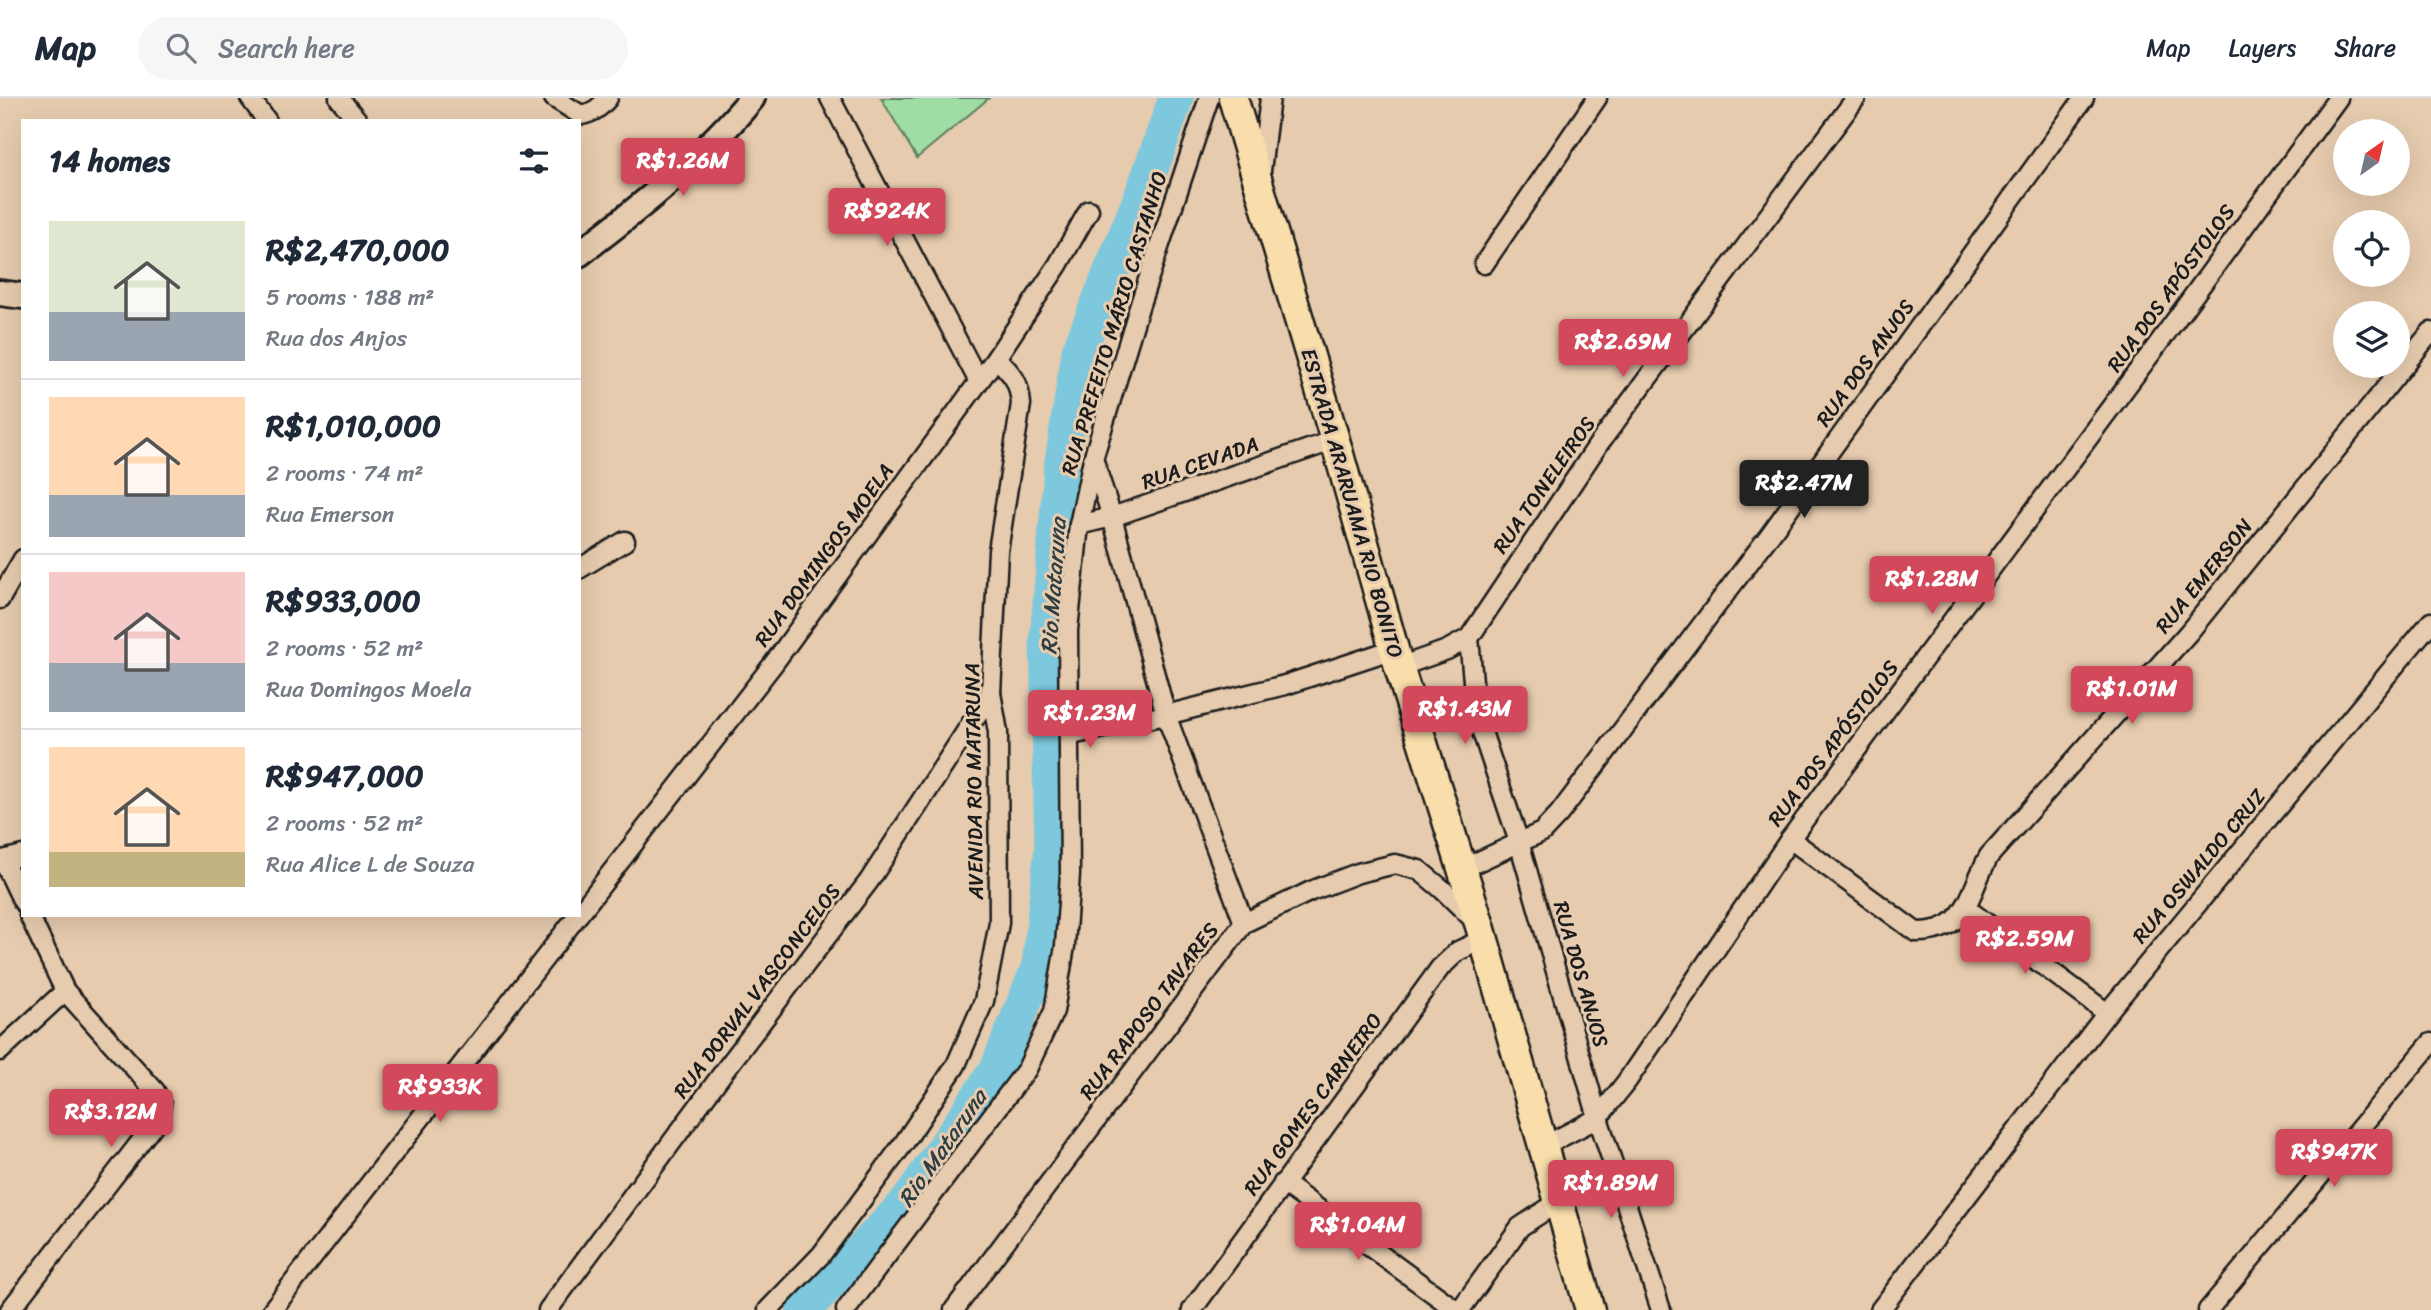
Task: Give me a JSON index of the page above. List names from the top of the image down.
{
  "streets": {
    "main road": ["ESTRADA ARARUAMA RIO BONITO"],
    "street": [
      "RUA DOS APÓSTOLOS",
      "RUA PREFEITO MÁRIO CASTANHO",
      "RUA DOS ANJOS",
      "RUA CEVADA",
      "RUA TONELEIROS",
      "RUA DOMINGOS MOELA",
      "RUA EMERSON",
      "AVENIDA RIO MATARUNA",
      "RUA OSWALDO CRUZ",
      "RUA DORVAL VASCONCELOS",
      "RUA RAPOSO TAVARES",
      "RUA GOMES CARNEIRO"
    ]
  },
  "crossings": [
    ["RUA DOS APÓSTOLOS", "RUA DOS ANJOS"],
    ["RUA DOS APÓSTOLOS", "ESTRADA ARARUAMA RIO BONITO"],
    ["RUA DOS APÓSTOLOS", "RUA EMERSON"],
    ["RUA PREFEITO MÁRIO CASTANHO", "RUA CEVADA"],
    ["RUA DOS ANJOS", "ESTRADA ARARUAMA RIO BONITO"],
    ["RUA CEVADA", "ESTRADA ARARUAMA RIO BONITO"],
    ["ESTRADA ARARUAMA RIO BONITO", "RUA RAPOSO TAVARES"],
    ["ESTRADA ARARUAMA RIO BONITO", "RUA GOMES CARNEIRO"],
    ["RUA DOMINGOS MOELA", "AVENIDA RIO MATARUNA"],
    ["AVENIDA RIO MATARUNA", "RUA DORVAL VASCONCELOS"],
    ["RUA RAPOSO TAVARES", "RUA GOMES CARNEIRO"]
  ],
  "water": ["Rio Mataruna"],
  "north": "top right",
  "page": {
    "header": "Map",
    "search": "Search here",
    "nav": ["Map", "Layers", "Share"],
    "heading": "14 homes",
    "price": [
      "R$1.26M",
      "R$924K",
      "R$2.69M",
      "R$2.47M",
      "R$1.28M",
      "R$1.01M",
      "R$1.43M",
      "R$1.23M",
      "R$2.59M",
      "R$933K",
      "R$3.12M",
      "R$947K",
      "R$1.89M",
      "R$1.04M"
    ],
    "list": [
      {
        "name": "R$2,470,000",
        "note": "5 rooms · 188 m² · Rua dos Anjos"
      },
      {
        "name": "R$1,010,000",
        "note": "2 rooms · 74 m² · Rua Emerson"
      },
      {
        "name": "R$933,000",
        "note": "2 rooms · 52 m² · Rua Domingos Moela"
      },
      {
        "name": "R$947,000",
        "note": "2 rooms · 52 m² · Rua Alice L de Souza"
      }
    ]
  }
}
